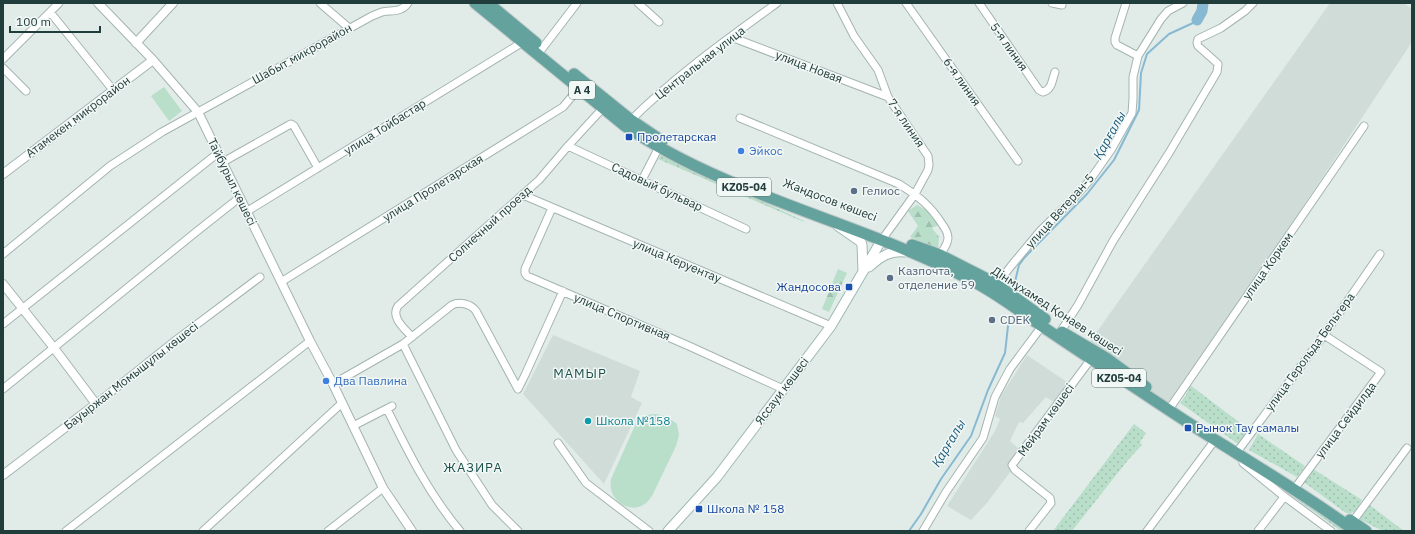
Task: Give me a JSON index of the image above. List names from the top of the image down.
{
  "streets": {
    "main road": [
      "А 4",
      "KZ05-04",
      "Жандосов көшесі",
      "Дінмұхамед Қонаев көшесі",
      "Яссауи көшесі"
    ],
    "street": [
      "5-я линия",
      "Шабыт микрорайон",
      "Центральная улица",
      "улица Новая",
      "6-я линия",
      "Атамекен микрорайон",
      "7-я линия",
      "улица Тойбастар",
      "Тайбурыл көшесі",
      "Садовый бульвар",
      "улица Пролетарская",
      "улица Ветеран-5",
      "Солнечный проезд",
      "улица Керуентау",
      "улица Коркем",
      "улица Спортивная",
      "улица Герольда Бельгера",
      "Бауыржан Момышұлы көшесі",
      "Мейрам көшесі",
      "улица Сейдилда"
    ]
  },
  "crossings": [
    ["Шабыт микрорайон", "Тайбурыл көшесі"],
    ["Центральная улица", "улица Новая"],
    ["Центральная улица", "Жандосов көшесі"],
    ["улица Новая", "7-я линия"],
    ["Атамекен микрорайон", "Тайбурыл көшесі"],
    ["7-я линия", "Жандосов көшесі"],
    ["7-я линия", "Дінмұхамед Қонаев көшесі"],
    ["7-я линия", "Яссауи көшесі"],
    ["улица Тойбастар", "Тайбурыл көшесі"],
    ["улица Тойбастар", "Жандосов көшесі"],
    ["Тайбурыл көшесі", "улица Пролетарская"],
    ["Садовый бульвар", "Солнечный проезд"],
    ["улица Пролетарская", "Жандосов көшесі"],
    ["Жандосов көшесі", "Солнечный проезд"],
    ["Жандосов көшесі", "Дінмұхамед Қонаев көшесі"],
    ["Жандосов көшесі", "Яссауи көшесі"],
    ["улица Ветеран-5", "Дінмұхамед Қонаев көшесі"],
    ["Солнечный проезд", "улица Керуентау"],
    ["улица Керуентау", "улица Спортивная"],
    ["улица Керуентау", "Яссауи көшесі"],
    ["улица Коркем", "Дінмұхамед Қонаев көшесі"],
    ["Дінмұхамед Қонаев көшесі", "улица Герольда Бельгера"],
    ["Дінмұхамед Қонаев көшесі", "Яссауи көшесі"],
    ["Дінмұхамед Қонаев көшесі", "Мейрам көшесі"],
    ["Дінмұхамед Қонаев көшесі", "улица Сейдилда"],
    ["улица Спортивная", "Яссауи көшесі"],
    ["улица Герольда Бельгера", "улица Сейдилда"]
  ],
  "districts": ["МАМЫР", "ЖАЗИРА"],
  "water": ["Қарғалы"],
  "places": {
    "transit": [
      "Пролетарская",
      "Жандосова",
      "Рынок Тау самалы",
      "Школа № 158"
    ],
    "other": [
      "Эйкос",
      "Гелиос",
      "Казпочта, отделение 59",
      "CDEK",
      "Два Павлина",
      "Школа №158"
    ]
  },
  "scale_bar": "100 m"
}
